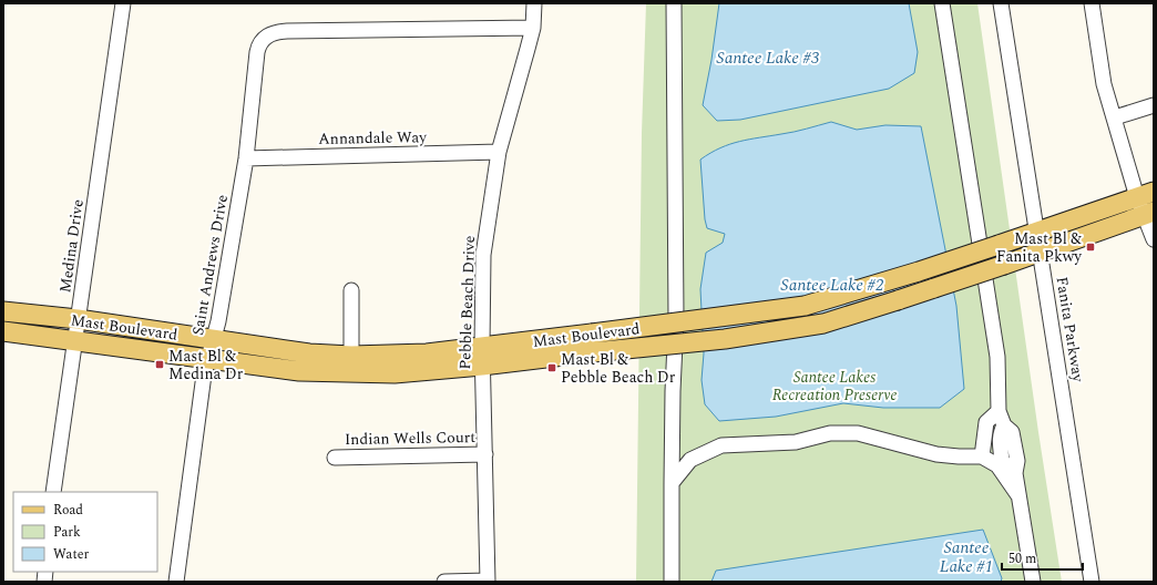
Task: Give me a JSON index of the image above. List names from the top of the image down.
{
  "streets": {
    "main road": ["Mast Boulevard"],
    "street": [
      "Annandale Way",
      "Medina Drive",
      "Saint Andrews Drive",
      "Pebble Beach Drive",
      "Fanita Parkway",
      "Indian Wells Court"
    ]
  },
  "crossings": [
    ["Annandale Way", "Saint Andrews Drive"],
    ["Annandale Way", "Pebble Beach Drive"],
    ["Medina Drive", "Mast Boulevard"],
    ["Saint Andrews Drive", "Pebble Beach Drive"],
    ["Saint Andrews Drive", "Mast Boulevard"],
    ["Pebble Beach Drive", "Mast Boulevard"],
    ["Pebble Beach Drive", "Indian Wells Court"],
    ["Mast Boulevard", "Fanita Parkway"]
  ],
  "water": ["Santee Lake #3", "Santee Lake #2", "Santee Lake #1"],
  "parks": ["Santee Lakes Recreation Preserve"],
  "places": {
    "transit": ["Mast Bl & Fanita Pkwy", "Mast Bl & Medina Dr", "Mast Bl & Pebble Beach Dr"]
  },
  "legend": ["Road", "Park", "Water"],
  "scale_bar": "50 m"
}
